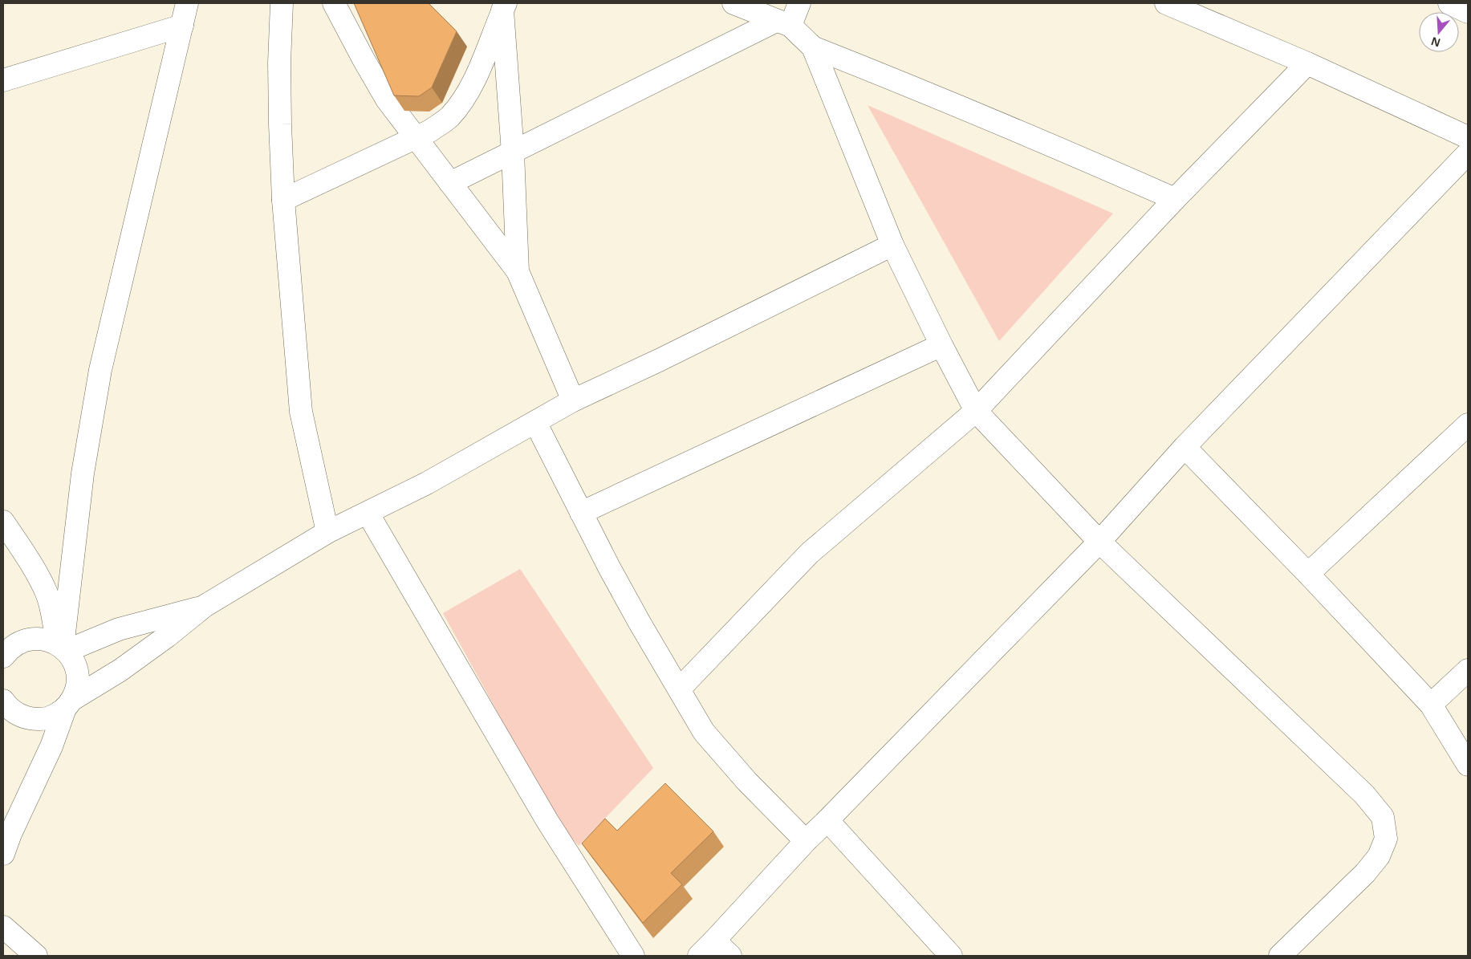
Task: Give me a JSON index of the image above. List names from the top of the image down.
{
  "north": "bottom"
}
